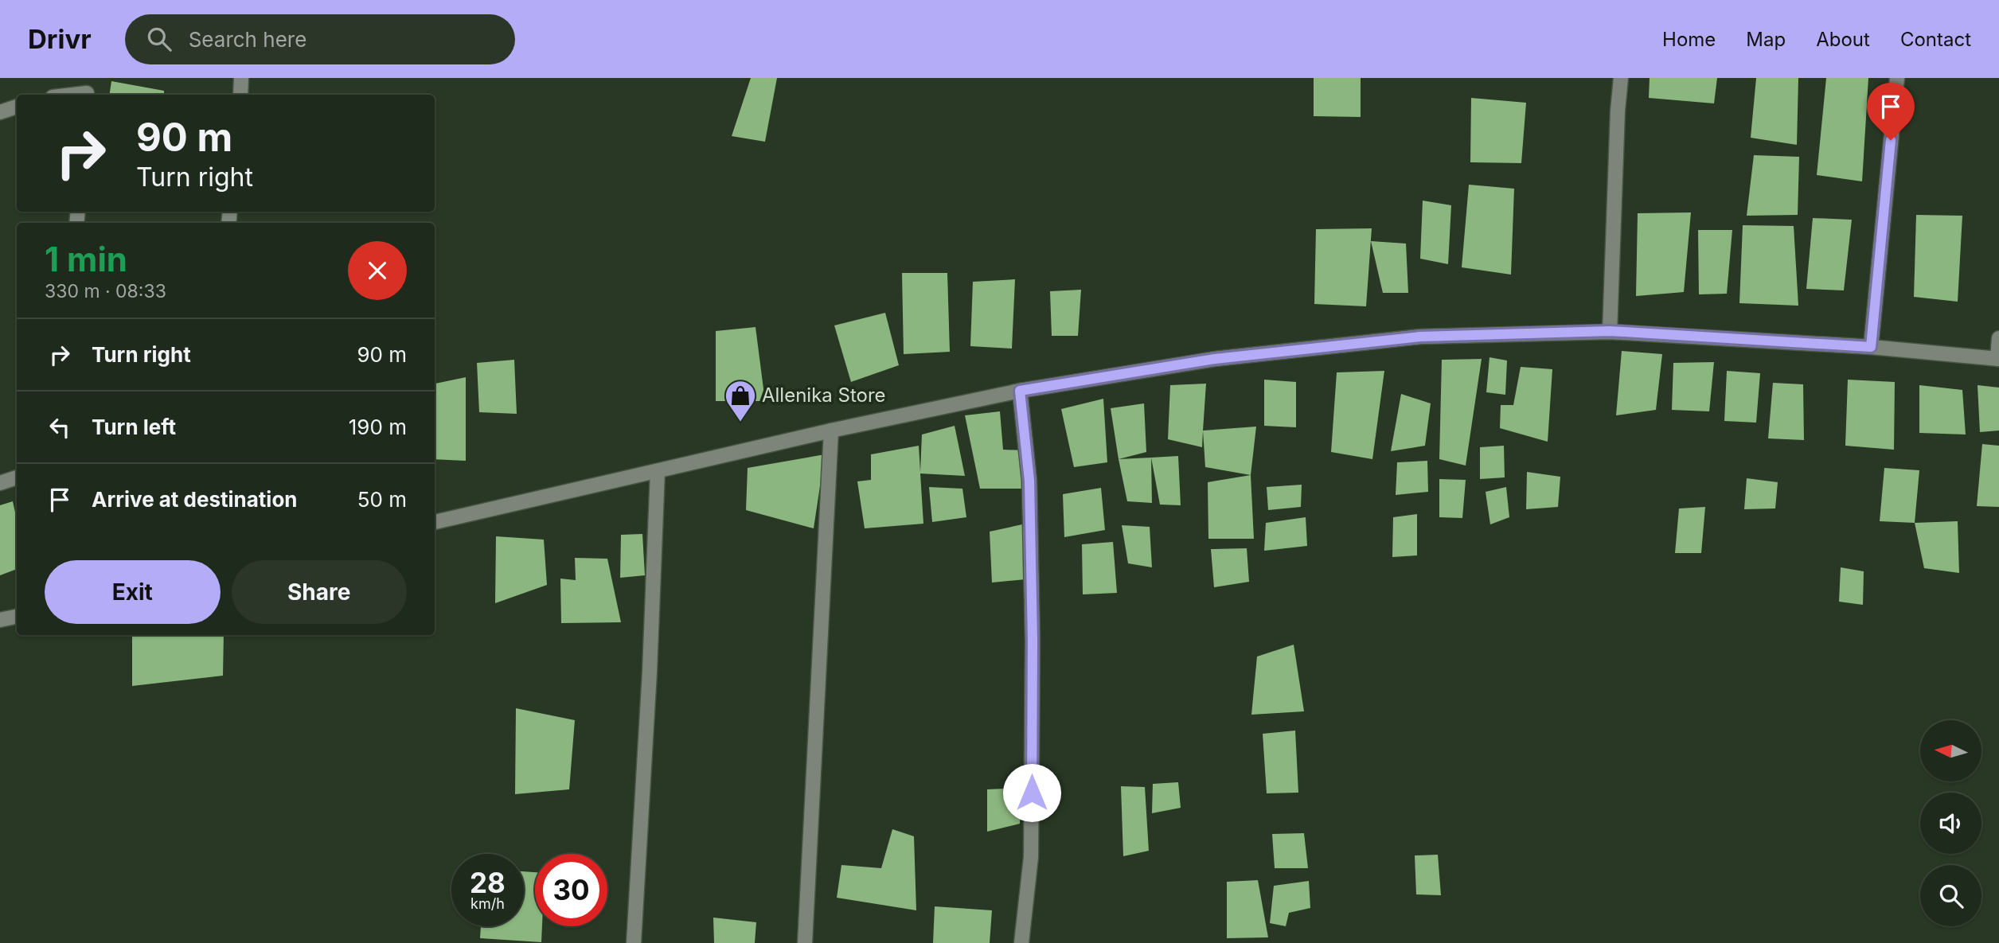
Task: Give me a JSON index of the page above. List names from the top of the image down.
{
  "places": {
    "shop": ["Allenika Store"]
  },
  "north": "left",
  "page": {
    "header": "Drivr",
    "search": "Search here",
    "nav": [
      "Home",
      "Map",
      "About",
      "Contact"
    ],
    "turn": ["90 m", "Turn right"],
    "heading": ["1 min", "330 m · 08:33"],
    "list": [
      {
        "name": "Turn right",
        "value": "90 m"
      },
      {
        "name": "Turn left",
        "value": "190 m"
      },
      {
        "name": "Arrive at destination",
        "value": "50 m"
      }
    ],
    "buttons": ["Exit", "Share"],
    "speed": "28 km/h",
    "limit": "30"
  }
}
